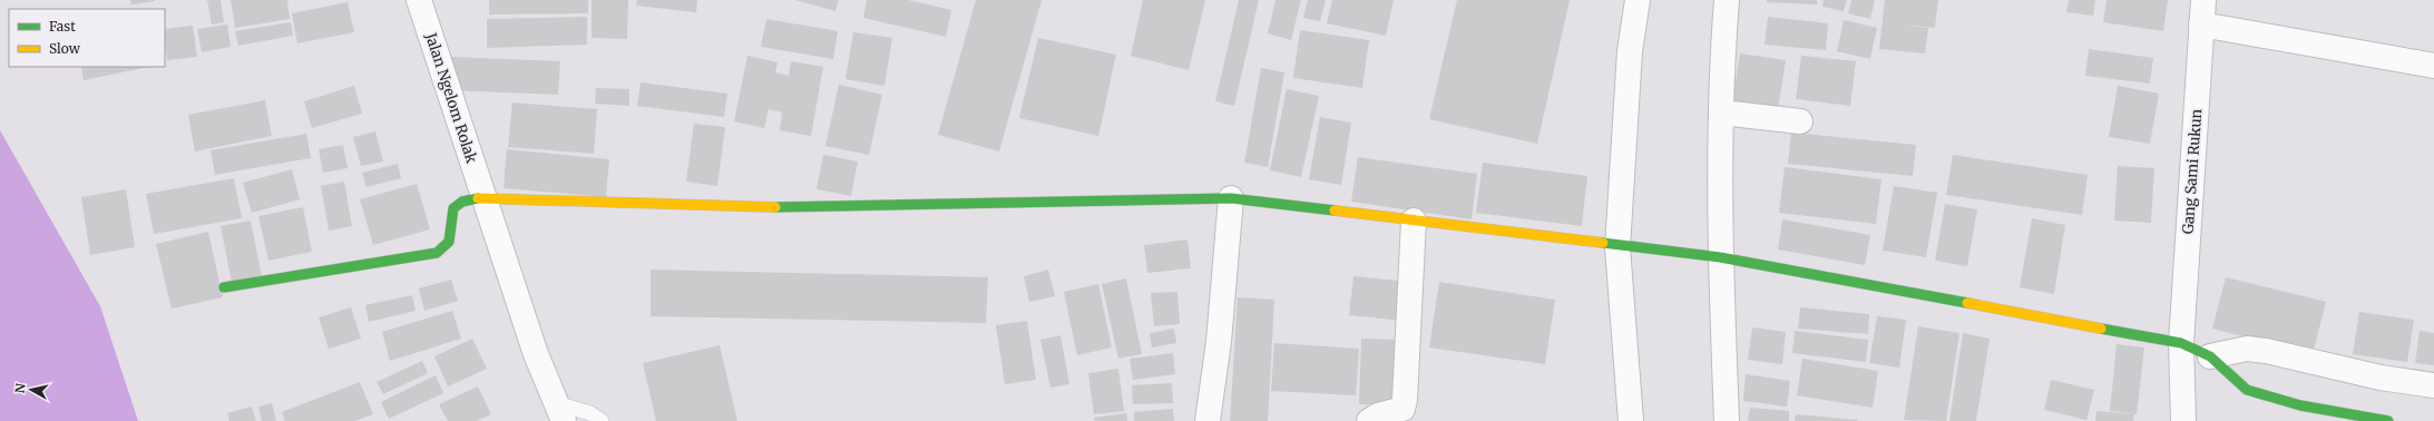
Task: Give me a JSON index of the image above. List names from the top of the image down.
{
  "streets": {
    "street": ["Jalan Ngelom Rolak", "Gang Sami Rukun"]
  },
  "legend": ["Fast", "Slow"],
  "north": "left"
}
